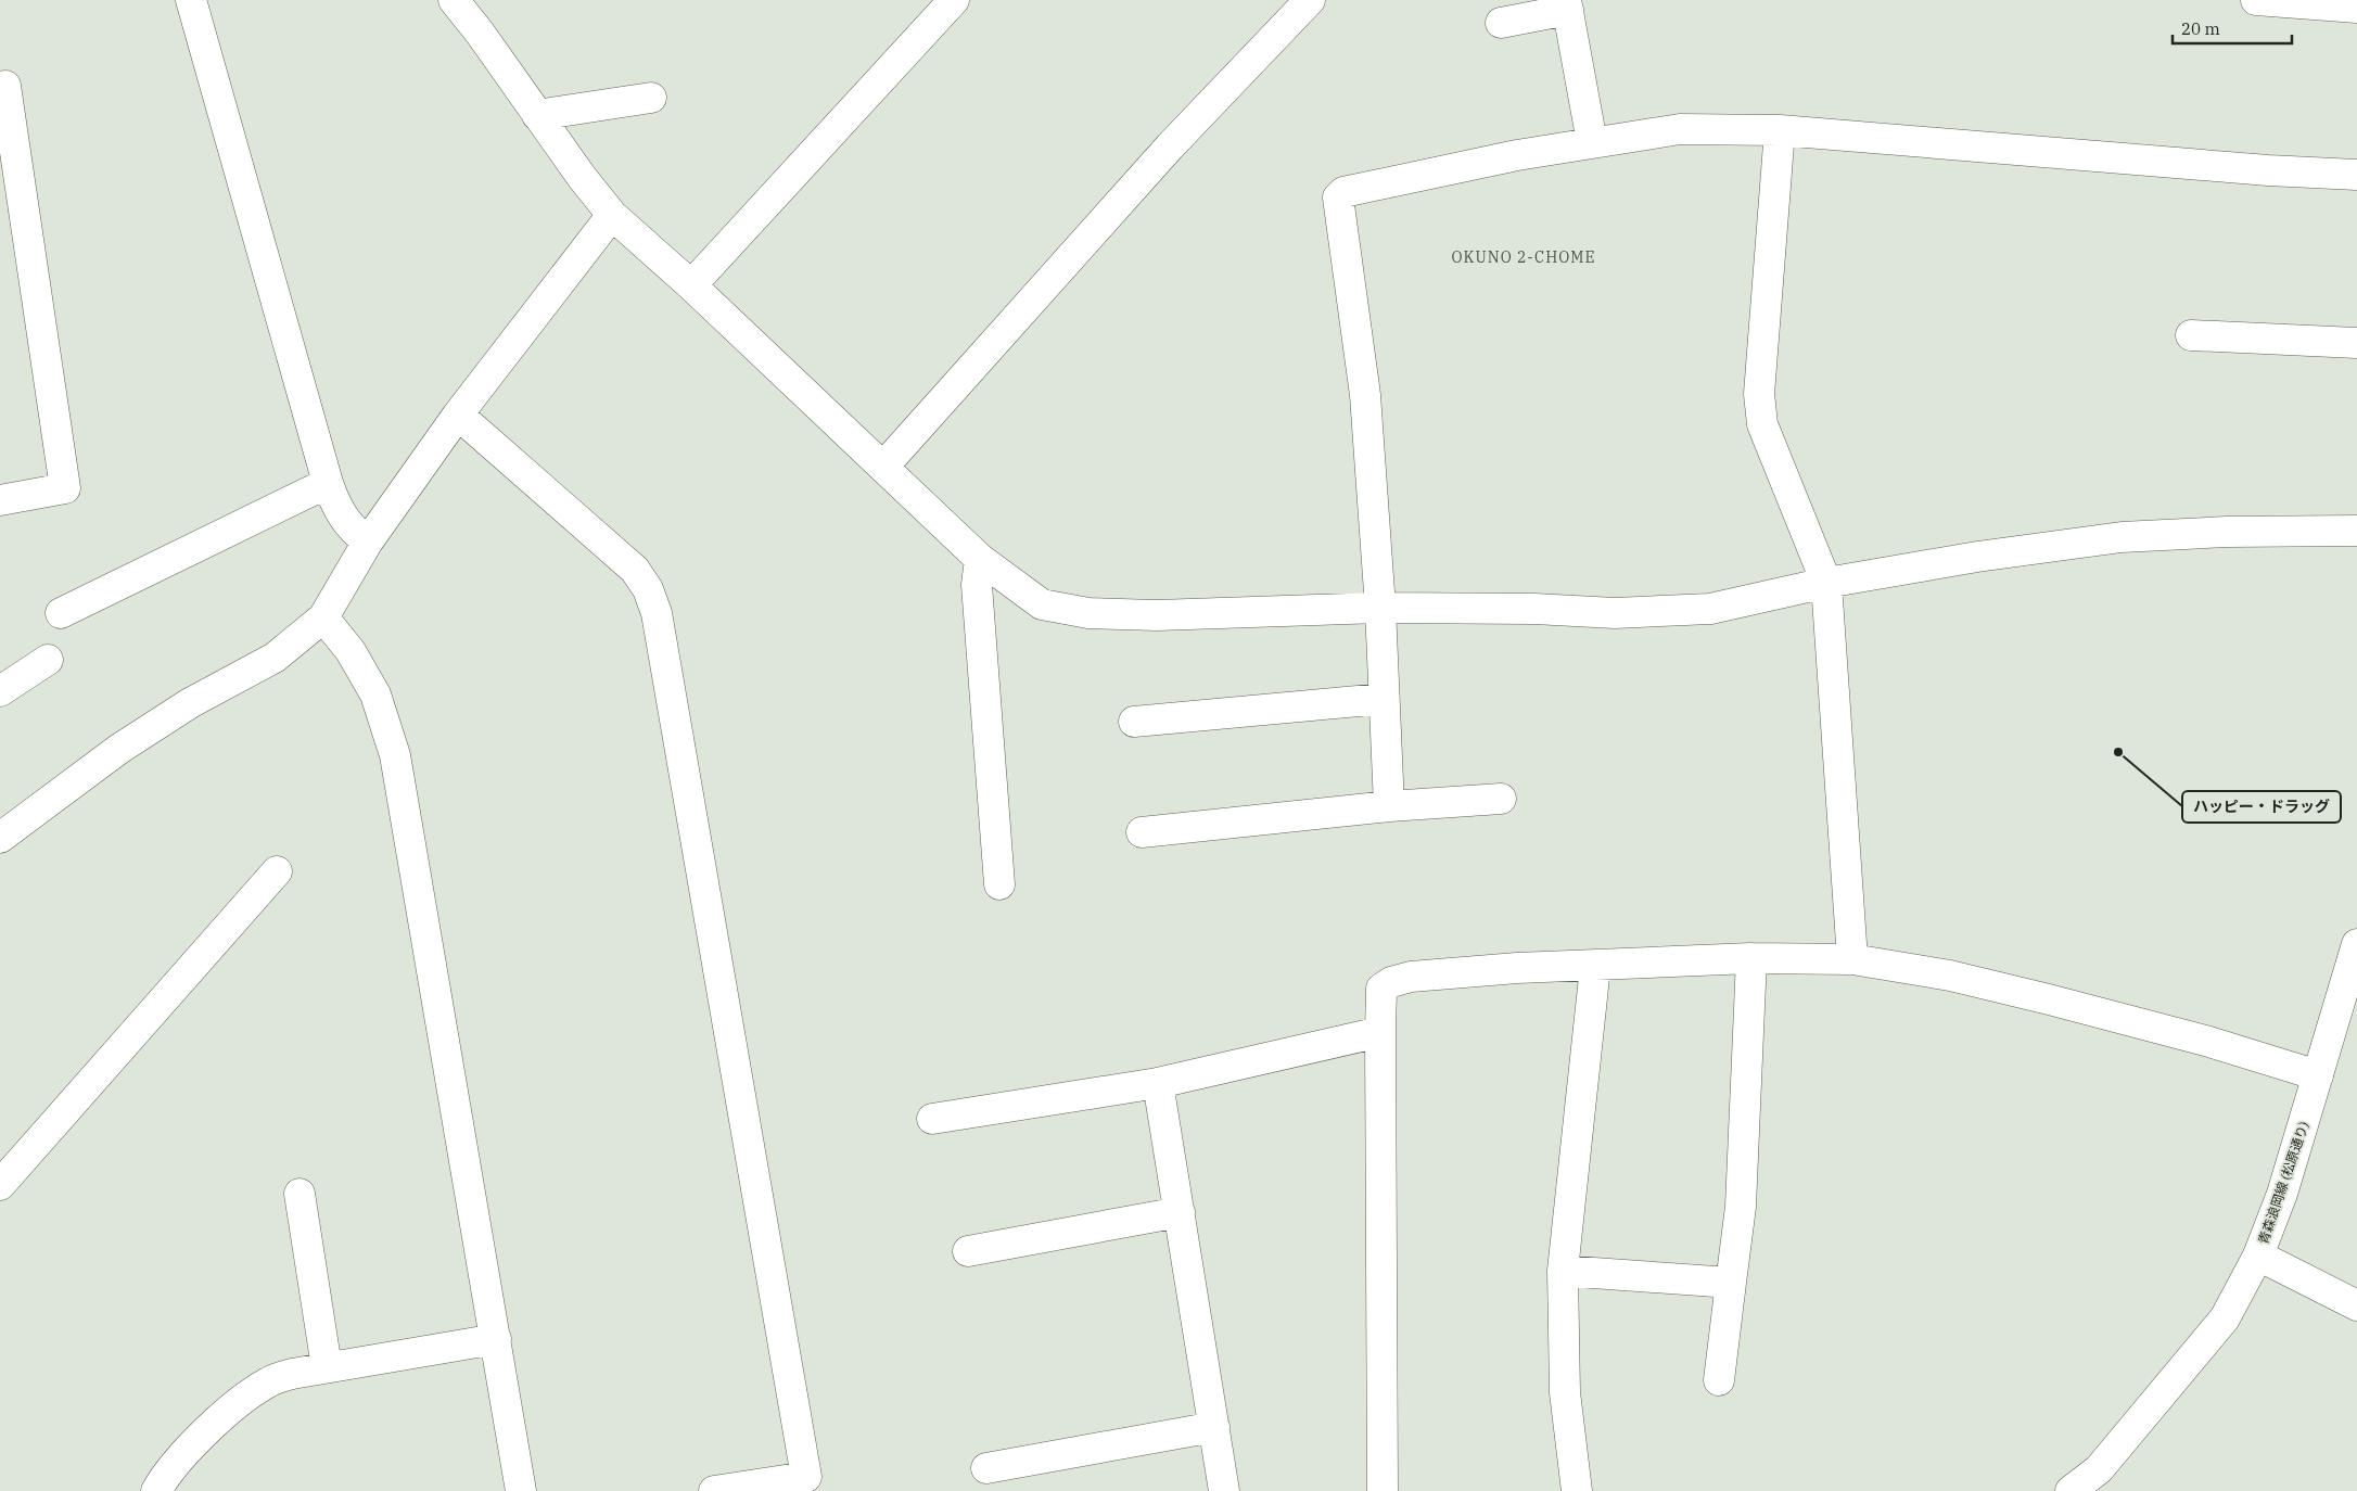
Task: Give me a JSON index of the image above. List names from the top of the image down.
{
  "streets": {
    "street": ["青森浪岡線 (松原通り)"]
  },
  "districts": ["OKUNO 2-CHOME"],
  "places": ["ハッピー・ドラッグ"],
  "scale_bar": "20 m"
}
